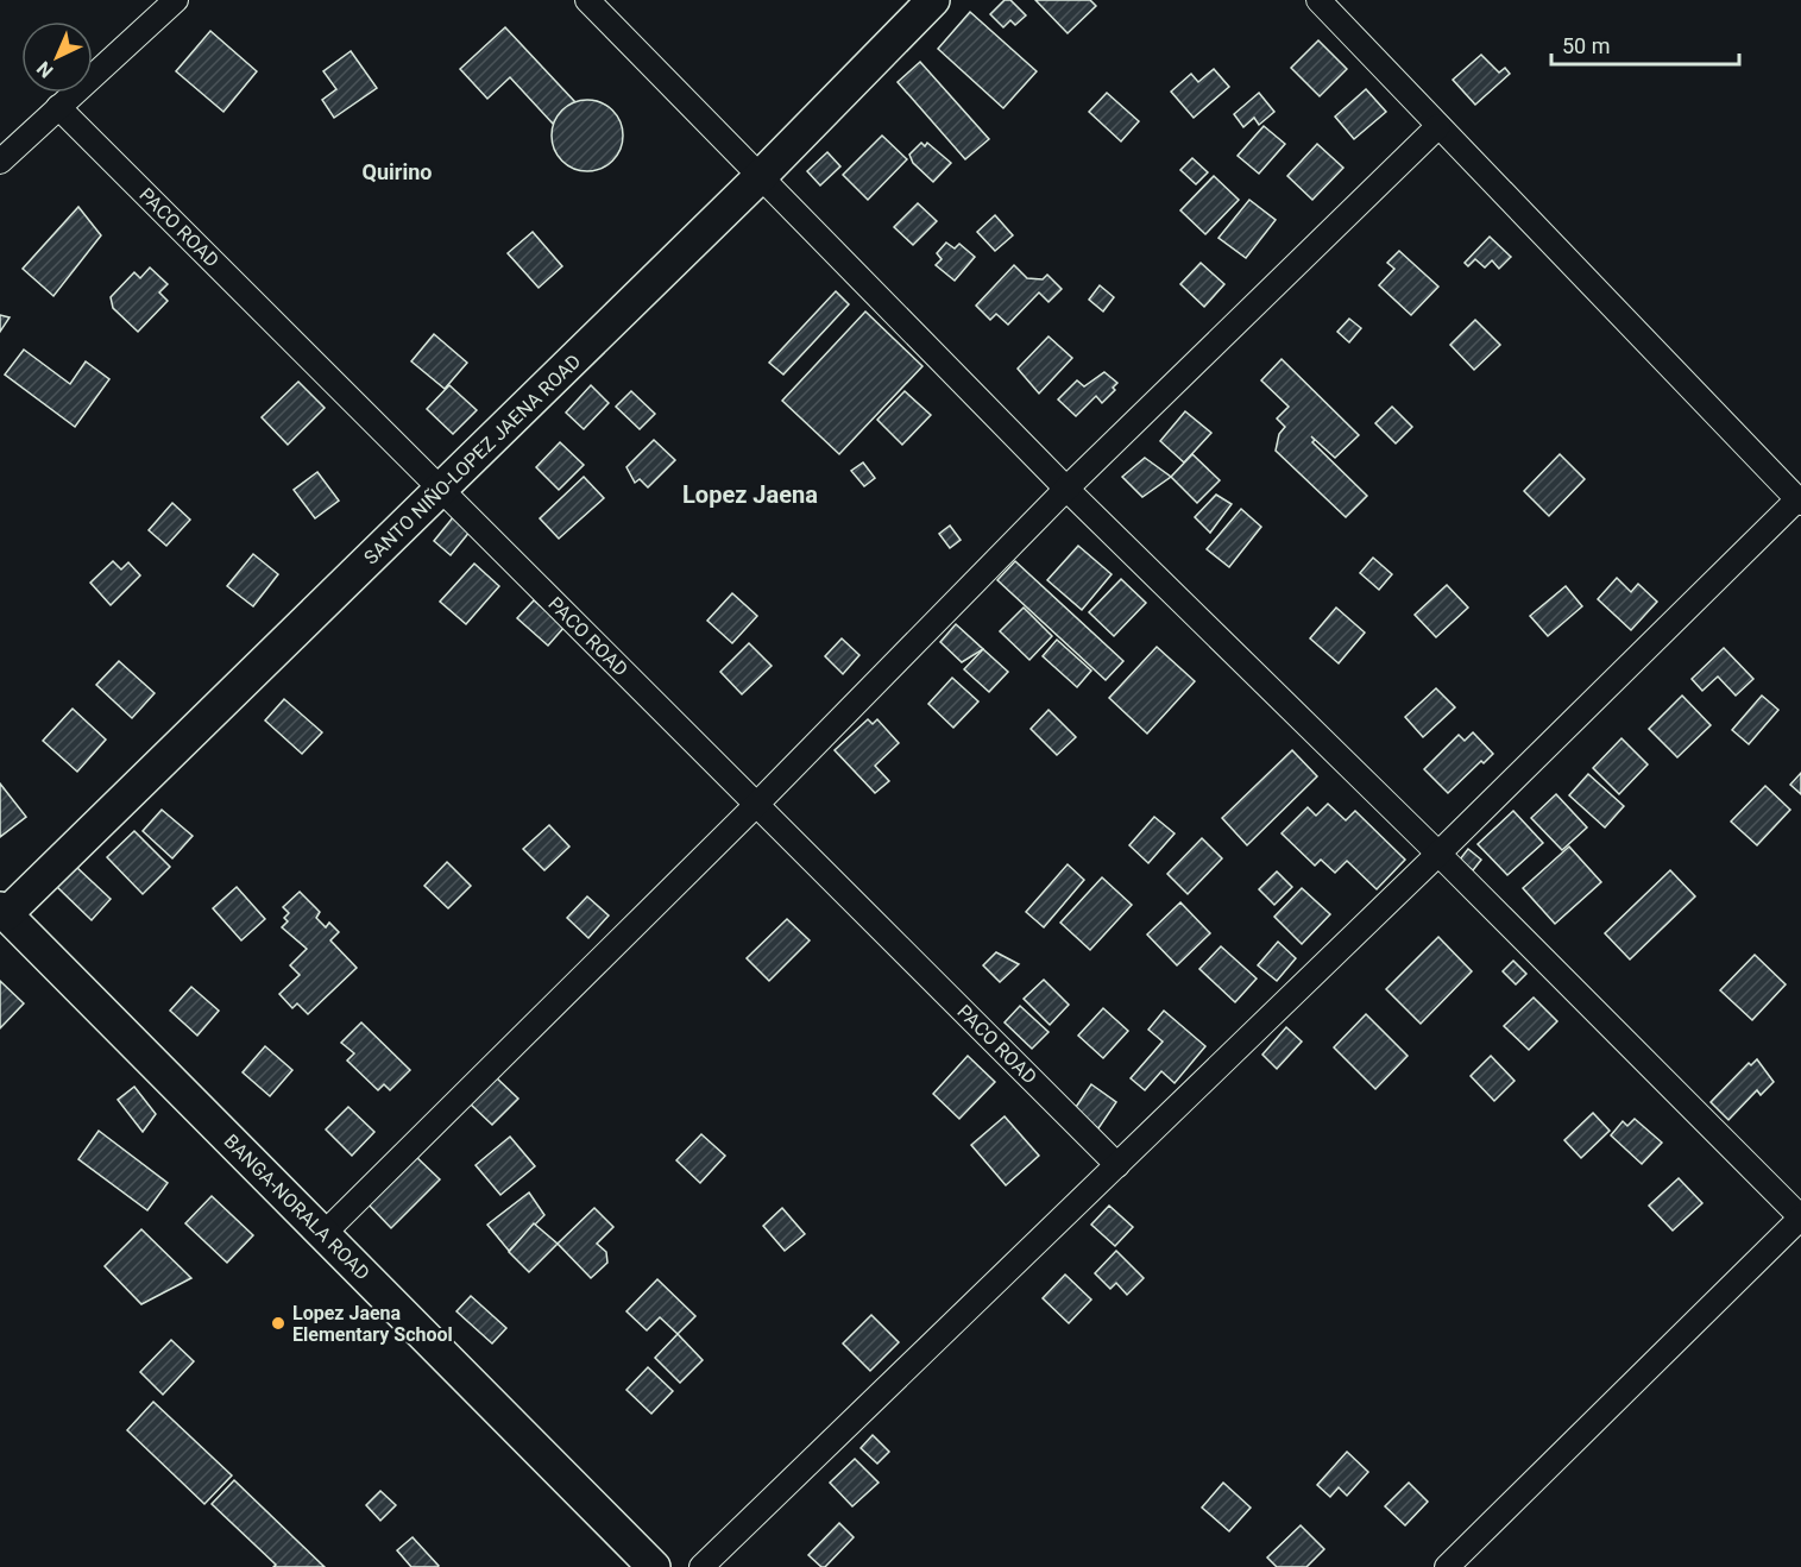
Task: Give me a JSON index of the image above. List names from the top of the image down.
{
  "streets": {
    "street": ["PACO ROAD", "SANTO NIÑO-LOPEZ JAENA ROAD", "BANGA-NORALA ROAD"]
  },
  "crossings": [
    ["PACO ROAD", "SANTO NIÑO-LOPEZ JAENA ROAD"],
    ["SANTO NIÑO-LOPEZ JAENA ROAD", "BANGA-NORALA ROAD"]
  ],
  "districts": ["Quirino", "Lopez Jaena"],
  "places": ["Lopez Jaena Elementary School"],
  "scale_bar": "50 m",
  "north": "bottom left"
}
